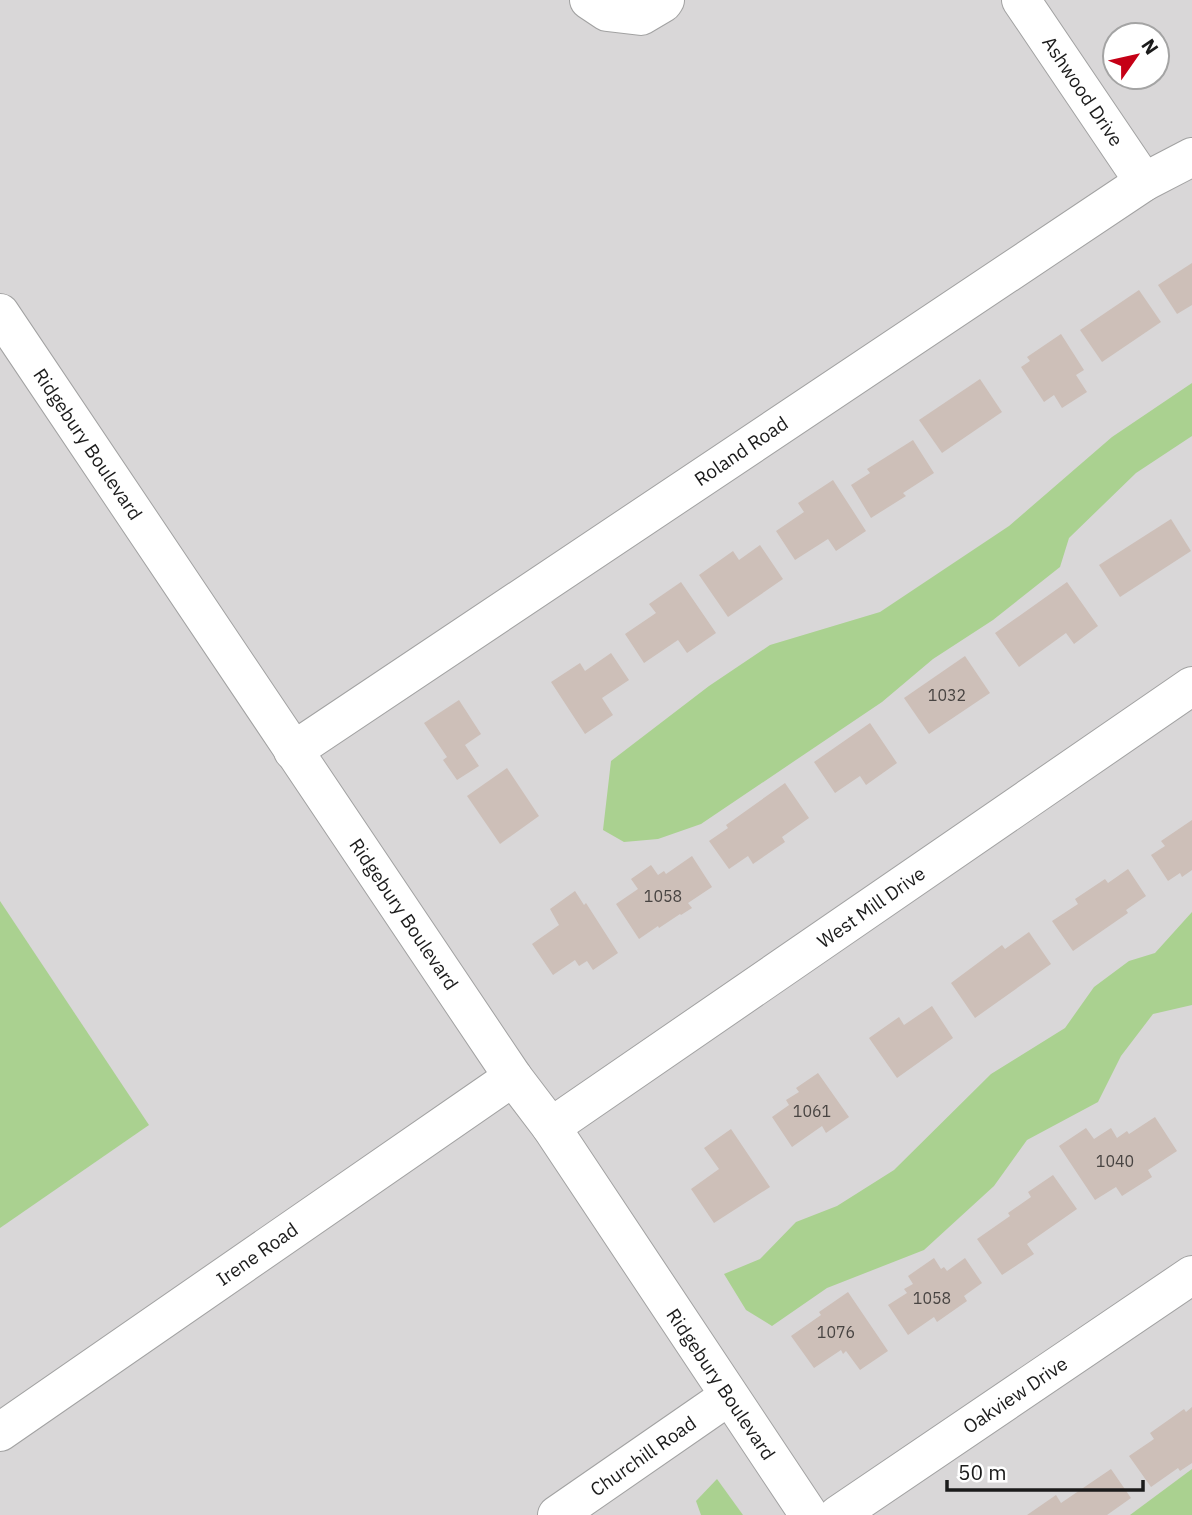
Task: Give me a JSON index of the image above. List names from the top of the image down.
{
  "streets": {
    "street": [
      "Ashwood Drive",
      "Ridgebury Boulevard",
      "Roland Road",
      "West Mill Drive",
      "Irene Road",
      "Oakview Drive",
      "Churchill Road"
    ]
  },
  "crossings": [
    ["Ashwood Drive", "Roland Road"],
    ["Ridgebury Boulevard", "Roland Road"],
    ["Ridgebury Boulevard", "West Mill Drive"],
    ["Ridgebury Boulevard", "Irene Road"],
    ["Ridgebury Boulevard", "Churchill Road"]
  ],
  "house_numbers": [
    "1032",
    "1058",
    "1061",
    "1040",
    "1058",
    "1076"
  ],
  "scale_bar": "50 m",
  "north": "top right"
}
